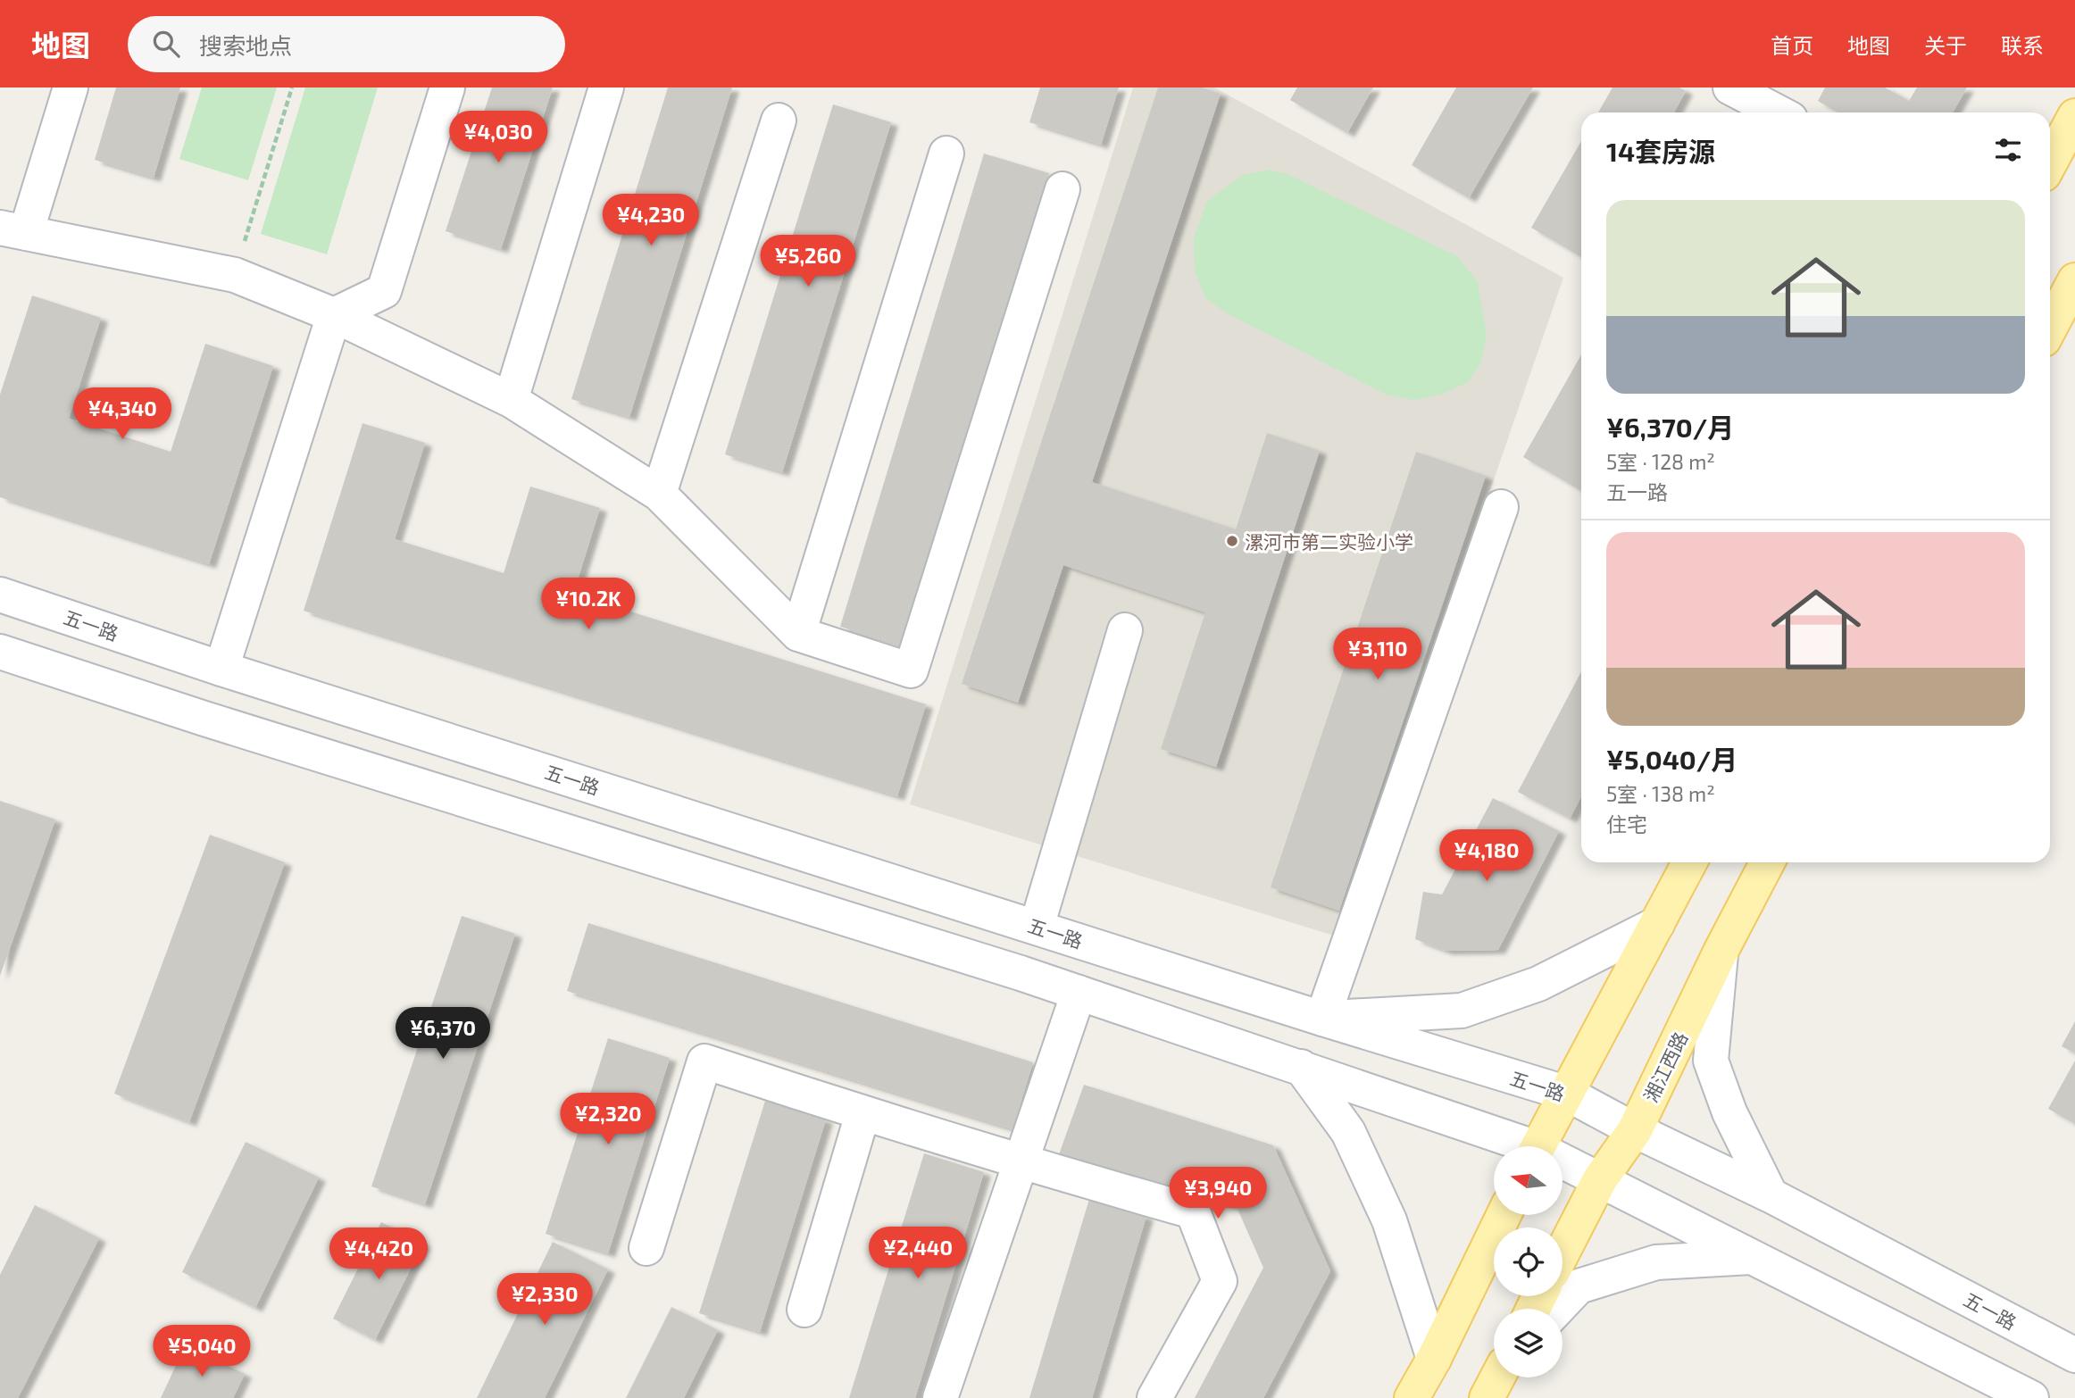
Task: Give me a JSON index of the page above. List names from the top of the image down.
{
  "streets": {
    "main road": ["湘江西路"],
    "street": ["五一路"]
  },
  "crossings": [
    ["五一路", "湘江西路"]
  ],
  "places": ["漯河市第二实验小学"],
  "north": "left",
  "page": {
    "header": "地图",
    "search": "搜索地点",
    "nav": [
      "首页",
      "地图",
      "关于",
      "联系"
    ],
    "price": [
      "¥4,030",
      "¥4,230",
      "¥5,260",
      "¥4,340",
      "¥10.2K",
      "¥3,110",
      "¥4,180",
      "¥6,370",
      "¥2,320",
      "¥3,940",
      "¥2,440",
      "¥4,420",
      "¥2,330",
      "¥5,040"
    ],
    "heading": "14套房源",
    "list": [
      {
        "name": "¥6,370/月",
        "note": "5室 · 128 m² · 五一路"
      },
      {
        "name": "¥5,040/月",
        "note": "5室 · 138 m² · 住宅"
      }
    ]
  }
}
